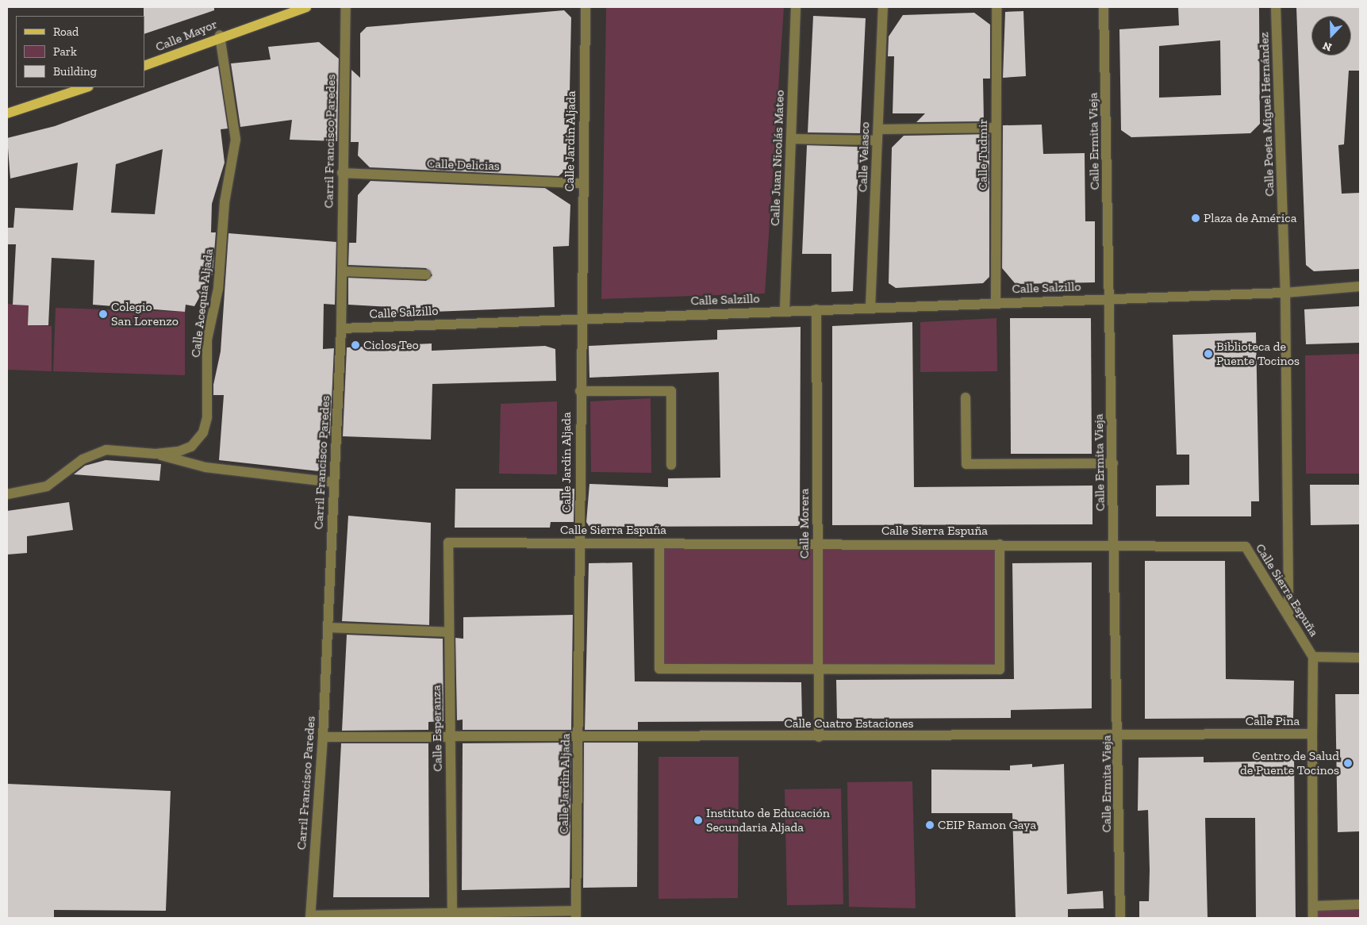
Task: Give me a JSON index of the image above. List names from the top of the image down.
{
  "streets": {
    "main road": ["Calle Mayor"],
    "street": [
      "Calle Poeta Miguel Hernández",
      "Carril Francisco Paredes",
      "Calle Jardín Aljada",
      "Calle Ermita Vieja",
      "Calle Tudmir",
      "Calle Velasco",
      "Calle Juan Nicolás Mateo",
      "Calle Delicias",
      "Calle Salzillo",
      "Calle Acequía Aljada",
      "Calle Morera",
      "Calle Sierra Espuña",
      "Calle Pina",
      "Calle Cuatro Estaciones",
      "Calle Esperanza"
    ]
  },
  "crossings": [
    ["Calle Mayor", "Calle Acequía Aljada"],
    ["Calle Poeta Miguel Hernández", "Calle Sierra Espuña"],
    ["Carril Francisco Paredes", "Calle Delicias"],
    ["Carril Francisco Paredes", "Calle Salzillo"],
    ["Carril Francisco Paredes", "Calle Cuatro Estaciones"],
    ["Calle Jardín Aljada", "Calle Delicias"],
    ["Calle Jardín Aljada", "Calle Salzillo"],
    ["Calle Jardín Aljada", "Calle Sierra Espuña"],
    ["Calle Jardín Aljada", "Calle Cuatro Estaciones"],
    ["Calle Ermita Vieja", "Calle Salzillo"],
    ["Calle Ermita Vieja", "Calle Sierra Espuña"],
    ["Calle Ermita Vieja", "Calle Pina"],
    ["Calle Ermita Vieja", "Calle Cuatro Estaciones"],
    ["Calle Tudmir", "Calle Salzillo"],
    ["Calle Velasco", "Calle Salzillo"],
    ["Calle Juan Nicolás Mateo", "Calle Salzillo"],
    ["Calle Salzillo", "Calle Morera"],
    ["Calle Morera", "Calle Sierra Espuña"],
    ["Calle Morera", "Calle Cuatro Estaciones"],
    ["Calle Sierra Espuña", "Calle Esperanza"],
    ["Calle Pina", "Calle Cuatro Estaciones"],
    ["Calle Cuatro Estaciones", "Calle Esperanza"]
  ],
  "places": [
    "Plaza de América",
    "Colegio San Lorenzo",
    "Ciclos Teo",
    "Biblioteca de Puente Tocinos",
    "Centro de Salud de Puente Tocinos",
    "Instituto de Educación Secundaria Aljada",
    "CEIP Ramon Gaya"
  ],
  "legend": ["Road", "Park", "Building"],
  "north": "bottom"
}
